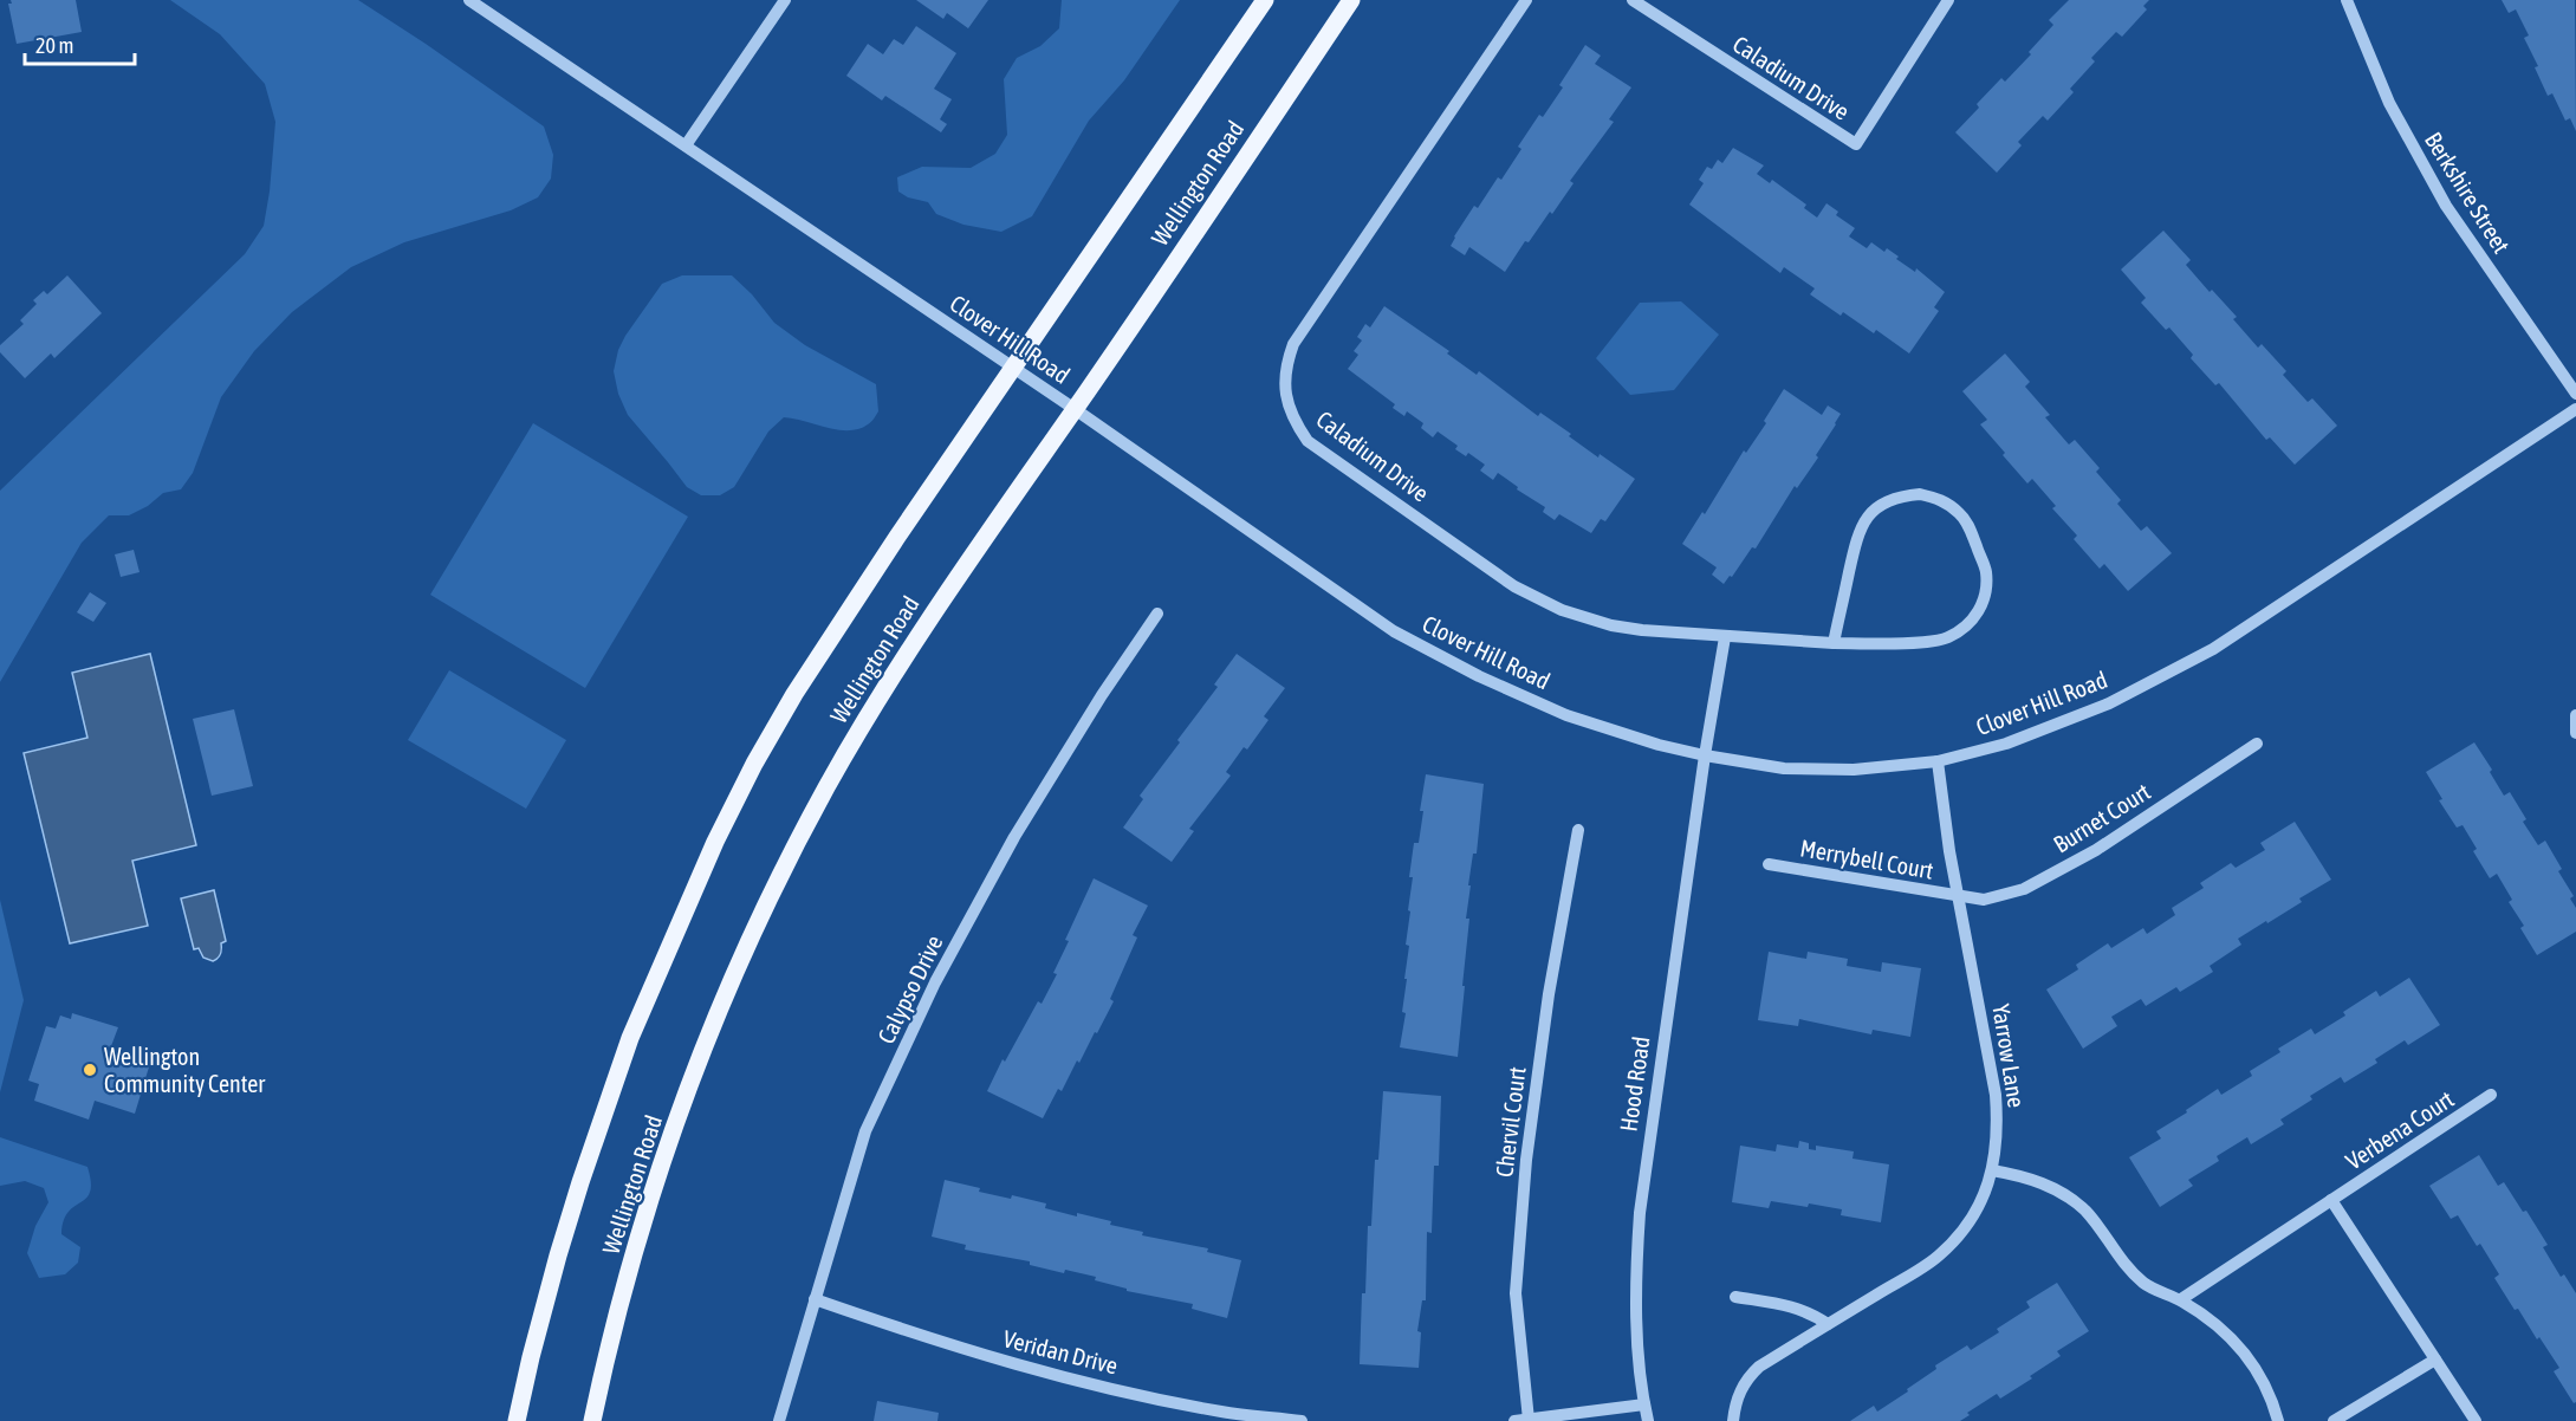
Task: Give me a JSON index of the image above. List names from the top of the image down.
{
  "streets": {
    "main road": ["Wellington Road"],
    "street": [
      "Caladium Drive",
      "Berkshire Street",
      "Clover Hill Road",
      "Burnet Court",
      "Merrybell Court",
      "Calypso Drive",
      "Yarrow Lane",
      "Hood Road",
      "Chervil Court",
      "Verbena Court",
      "Veridan Drive"
    ]
  },
  "crossings": [
    ["Wellington Road", "Clover Hill Road"],
    ["Clover Hill Road", "Yarrow Lane"],
    ["Clover Hill Road", "Hood Road"],
    ["Burnet Court", "Merrybell Court"],
    ["Burnet Court", "Yarrow Lane"],
    ["Merrybell Court", "Yarrow Lane"],
    ["Calypso Drive", "Veridan Drive"]
  ],
  "places": ["Wellington Community Center"],
  "scale_bar": "20 m"
}
